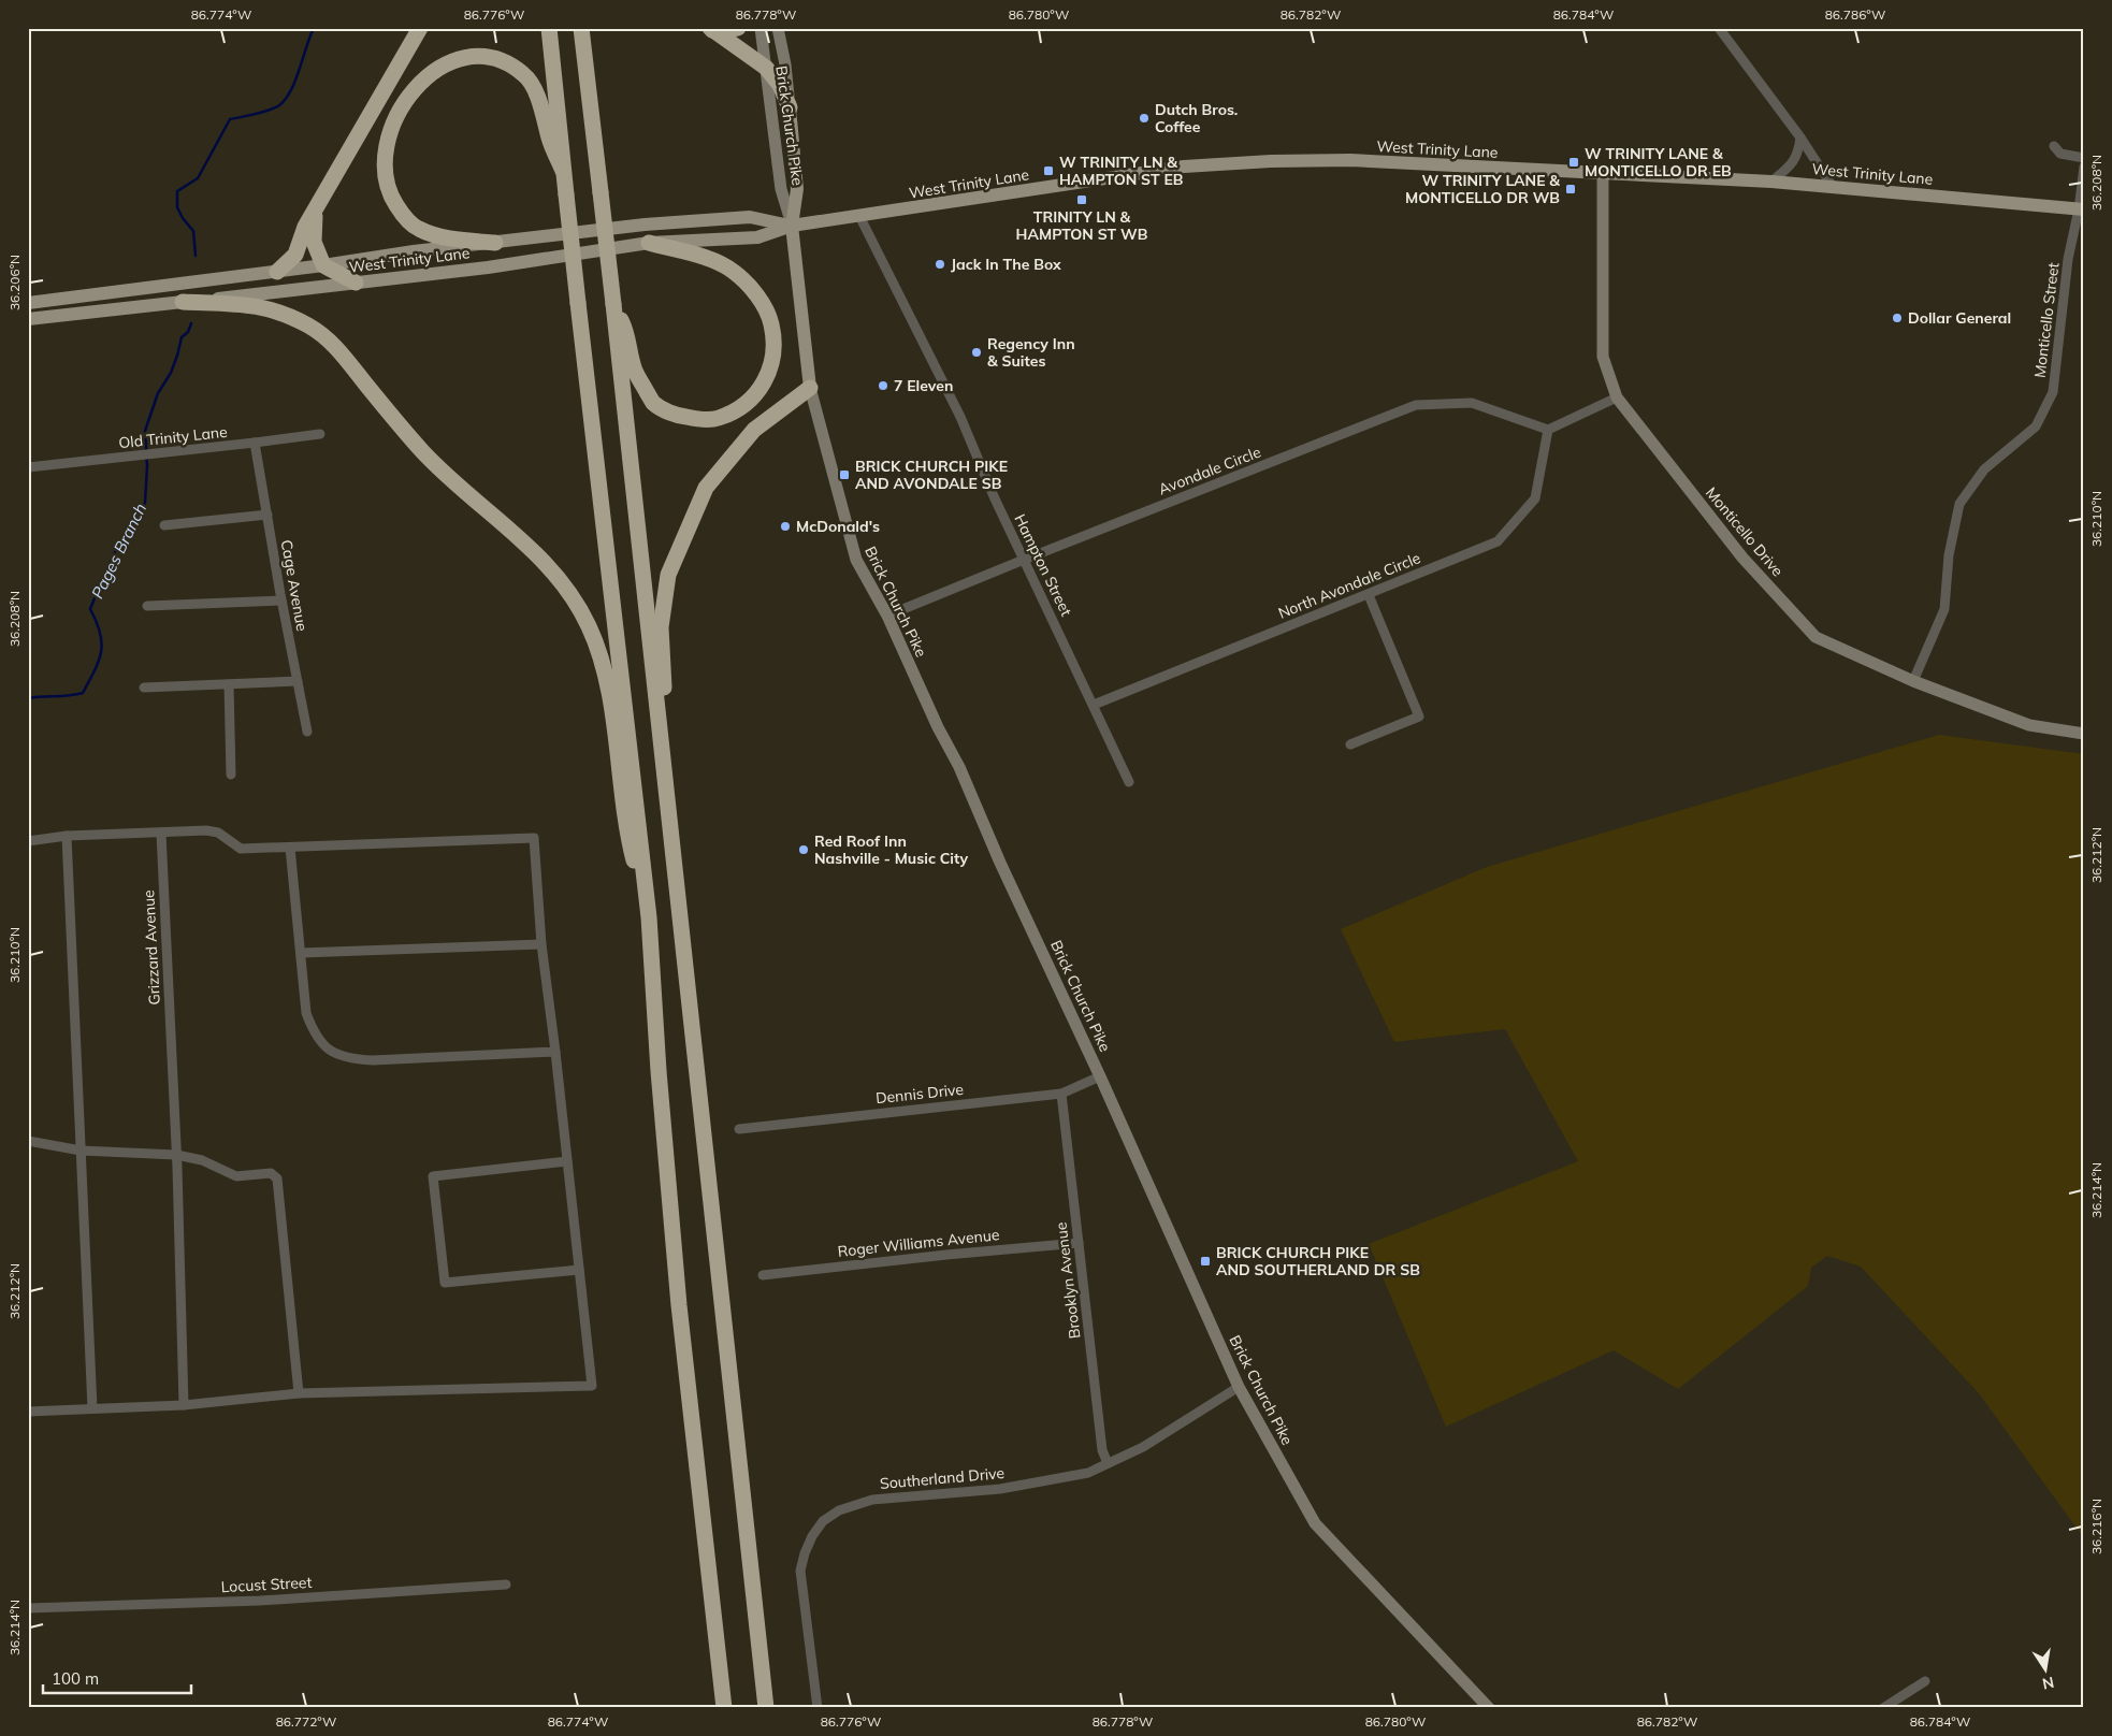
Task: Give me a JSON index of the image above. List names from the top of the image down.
{
  "streets": {
    "main road": ["Brick Church Pike", "West Trinity Lane", "Monticello Drive"],
    "street": [
      "Monticello Street",
      "Old Trinity Lane",
      "Avondale Circle",
      "Hampton Street",
      "Cage Avenue",
      "North Avondale Circle",
      "Grizzard Avenue",
      "Dennis Drive",
      "Roger Williams Avenue",
      "Brooklyn Avenue",
      "Southerland Drive",
      "Locust Street"
    ]
  },
  "crossings": [
    ["Brick Church Pike", "West Trinity Lane"],
    ["Brick Church Pike", "Avondale Circle"],
    ["Brick Church Pike", "Dennis Drive"],
    ["Brick Church Pike", "Southerland Drive"],
    ["West Trinity Lane", "Monticello Street"],
    ["West Trinity Lane", "Monticello Drive"],
    ["West Trinity Lane", "Hampton Street"],
    ["Monticello Street", "Monticello Drive"],
    ["Old Trinity Lane", "Cage Avenue"],
    ["Avondale Circle", "Hampton Street"],
    ["Avondale Circle", "North Avondale Circle"],
    ["Hampton Street", "North Avondale Circle"],
    ["Dennis Drive", "Brooklyn Avenue"],
    ["Roger Williams Avenue", "Brooklyn Avenue"],
    ["Brooklyn Avenue", "Southerland Drive"]
  ],
  "water": ["Pages Branch"],
  "places": {
    "other": [
      "Dutch Bros. Coffee",
      "Jack In The Box",
      "Dollar General",
      "Regency Inn & Suites",
      "7 Eleven",
      "McDonald's",
      "Red Roof Inn Nashville - Music City"
    ],
    "transit": [
      "W TRINITY LANE & MONTICELLO DR EB",
      "W TRINITY LN & HAMPTON ST EB",
      "W TRINITY LANE & MONTICELLO DR WB",
      "TRINITY LN & HAMPTON ST WB",
      "BRICK CHURCH PIKE AND AVONDALE SB",
      "BRICK CHURCH PIKE AND SOUTHERLAND DR SB"
    ]
  },
  "scale_bar": "100 m",
  "north": "bottom",
  "coordinates": [
    "86.774°W",
    "86.776°W",
    "86.778°W",
    "86.780°W",
    "86.782°W",
    "86.784°W",
    "86.786°W",
    "36.208°N",
    "36.206°N",
    "36.210°N",
    "36.212°N",
    "36.214°N",
    "36.216°N",
    "86.772°W"
  ]
}
